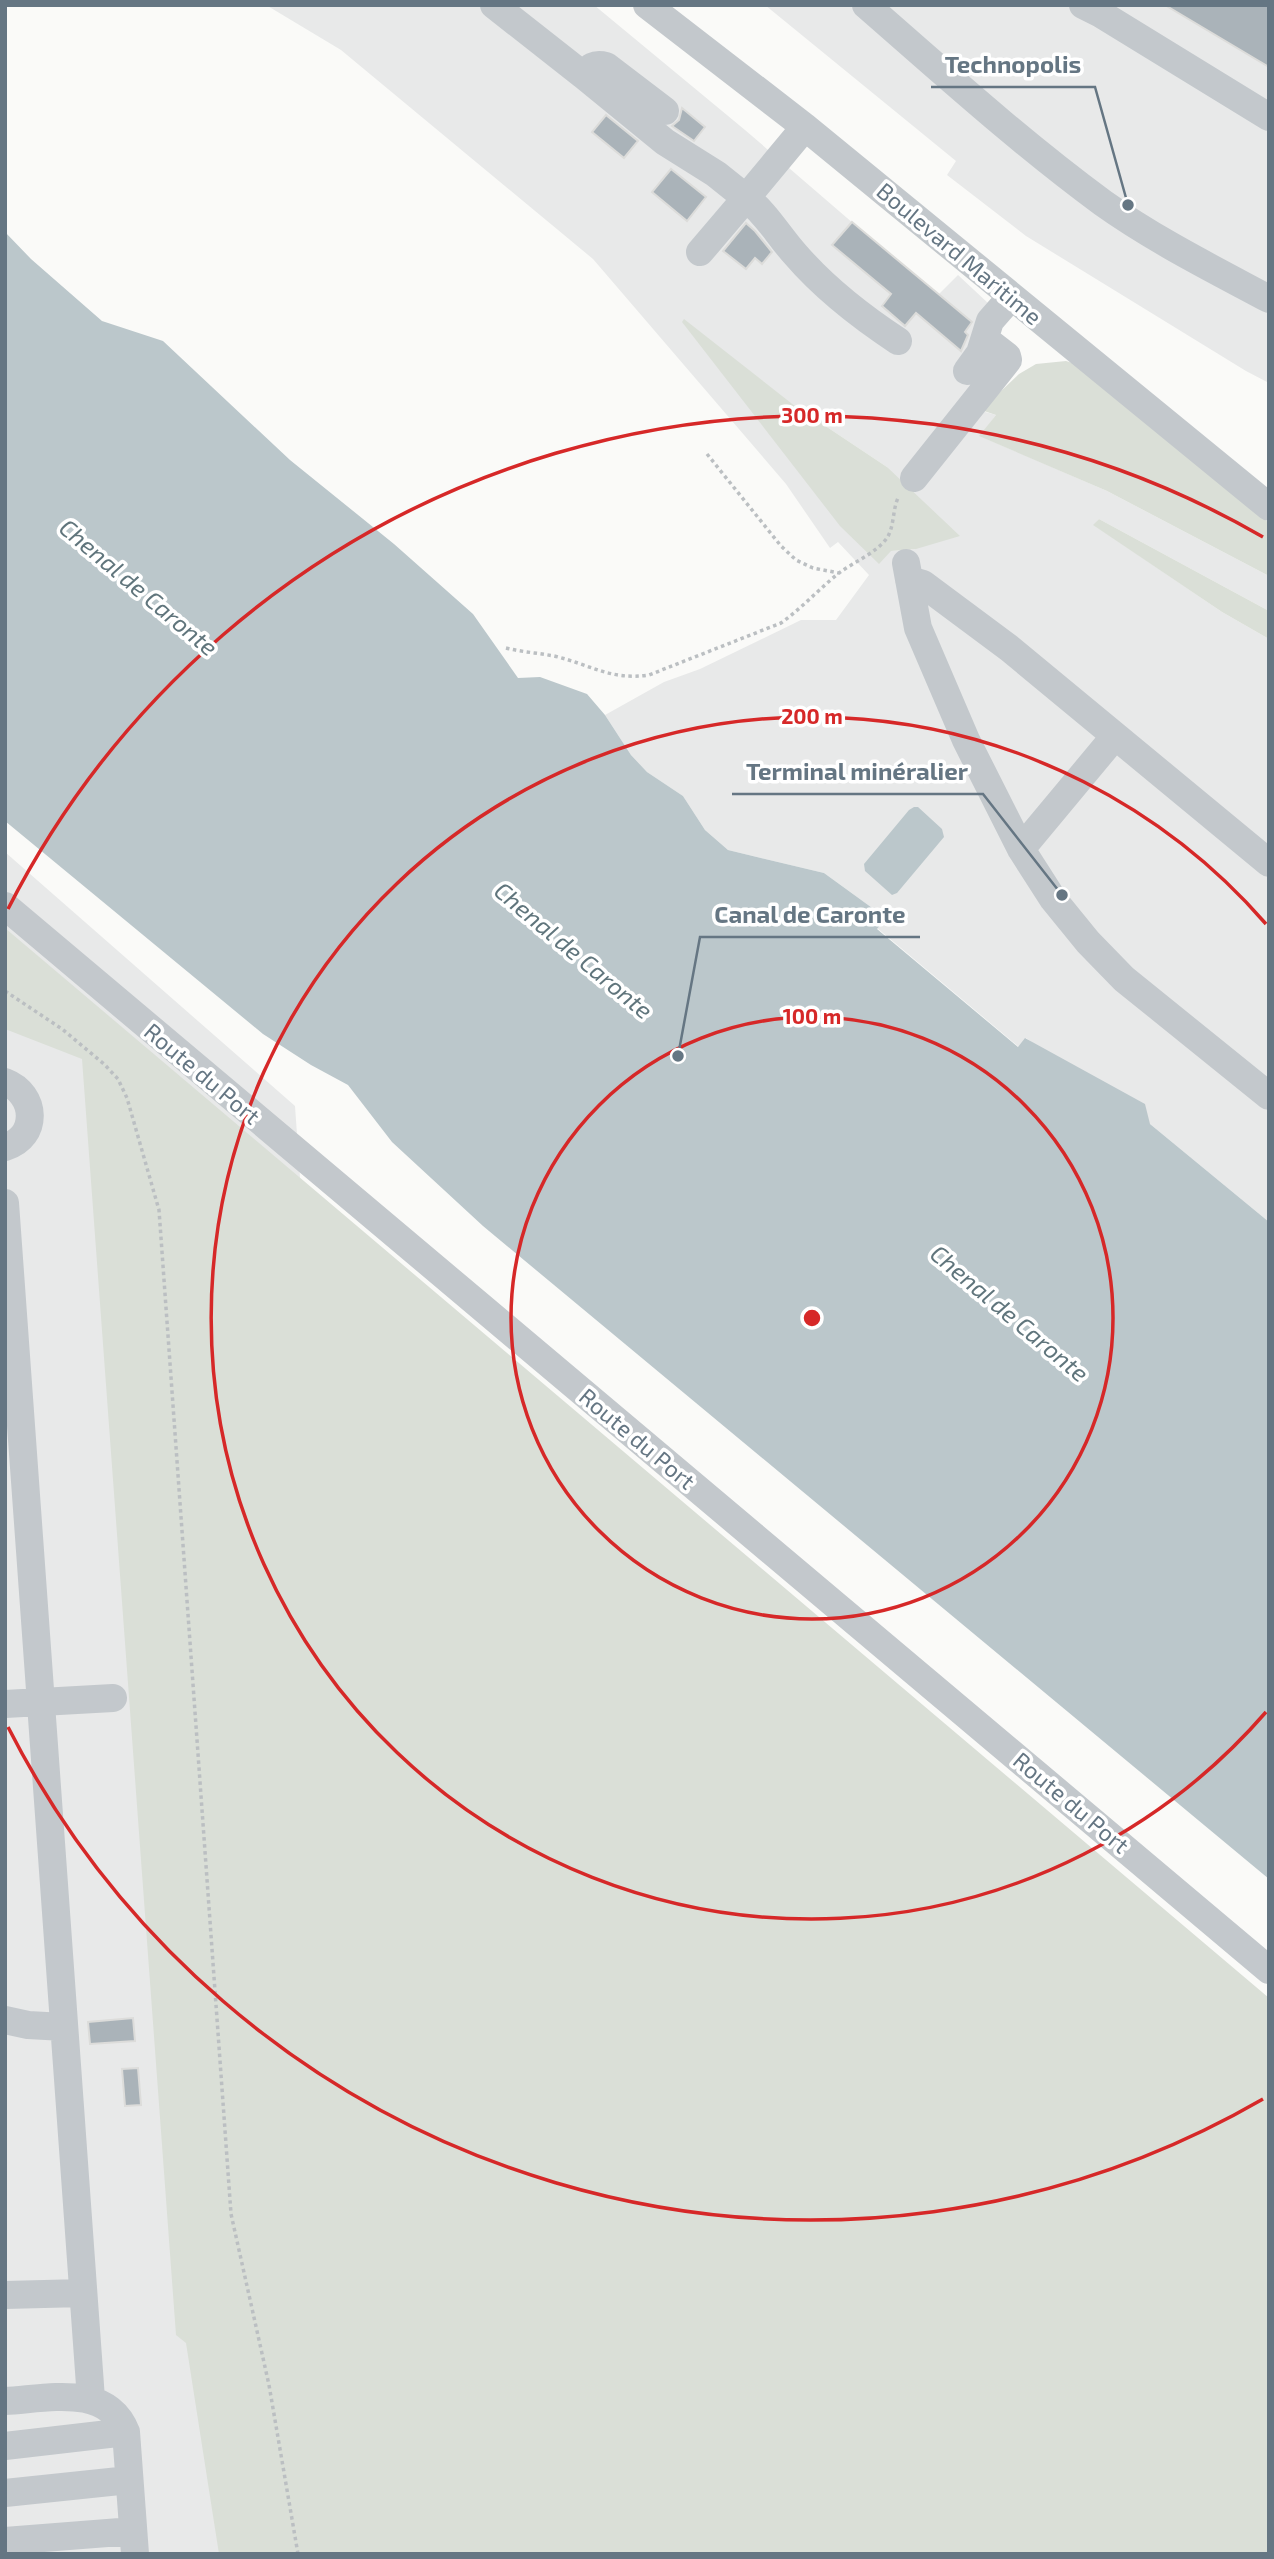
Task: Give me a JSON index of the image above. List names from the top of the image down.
{
  "streets": {
    "street": ["Boulevard Maritime", "Route du Port"]
  },
  "water": ["Chenal de Caronte"],
  "places": ["Technopolis", "Terminal minéralier", "Canal de Caronte"],
  "rings": ["300 m", "200 m", "100 m"]
}
